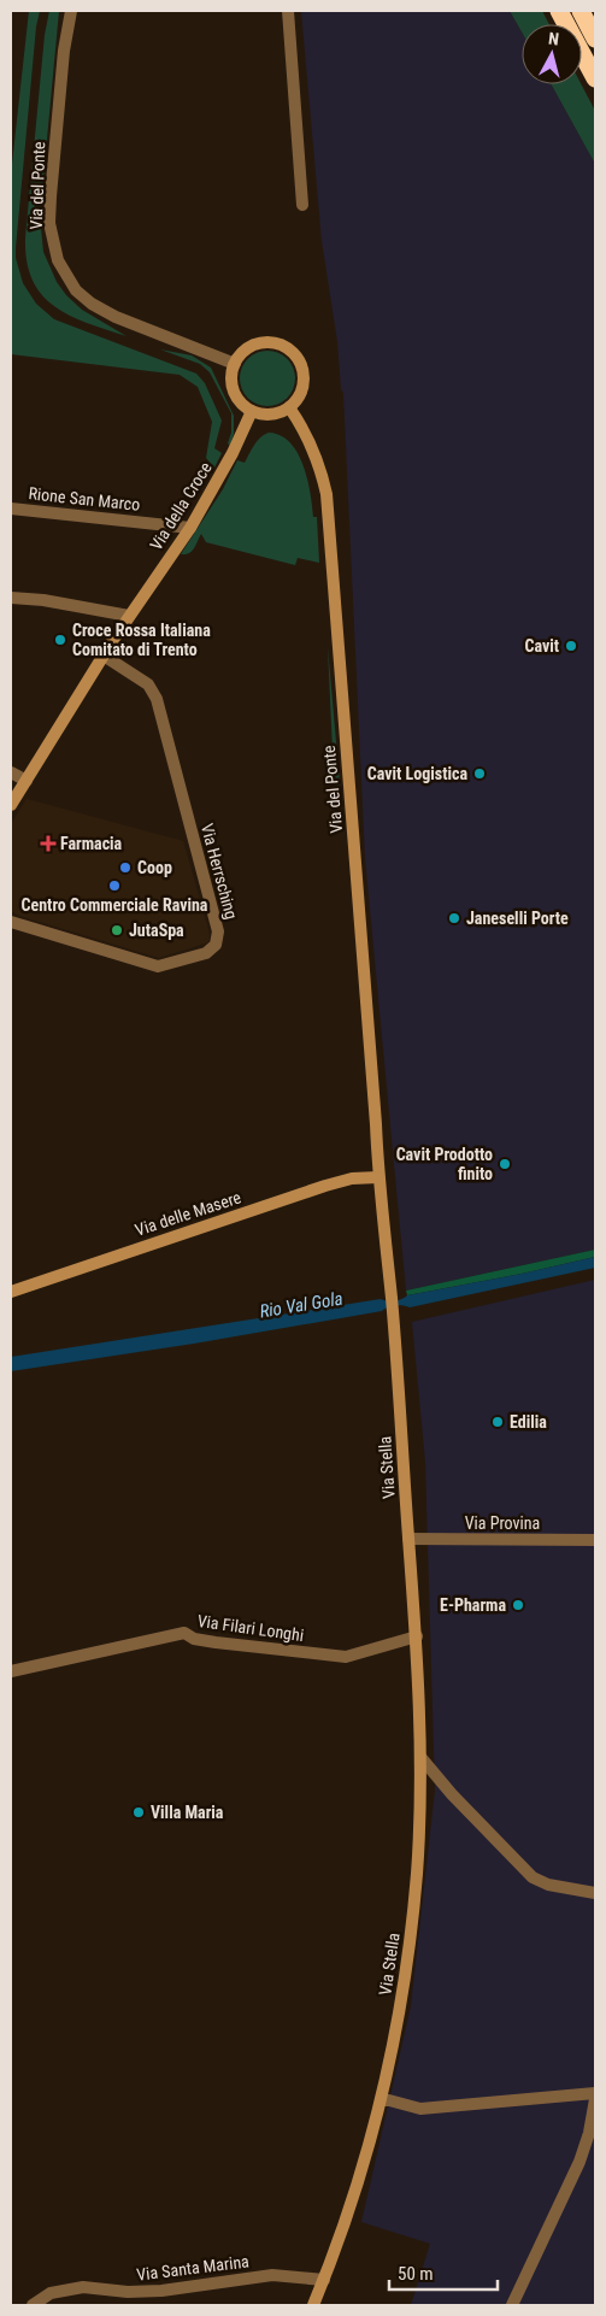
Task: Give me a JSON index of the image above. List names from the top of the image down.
{
  "streets": {
    "street": [
      "Via del Ponte",
      "Rione San Marco",
      "Via della Croce",
      "Via Herrsching",
      "Via delle Masere",
      "Via Stella",
      "Via Provina",
      "Via Filari Longhi",
      "Via Santa Marina"
    ]
  },
  "crossings": [
    ["Via del Ponte", "Via della Croce"],
    ["Via del Ponte", "Via delle Masere"],
    ["Via del Ponte", "Via Stella"],
    ["Rione San Marco", "Via della Croce"],
    ["Via della Croce", "Via Herrsching"],
    ["Via delle Masere", "Via Stella"],
    ["Via Stella", "Via Provina"],
    ["Via Stella", "Via Filari Longhi"],
    ["Via Stella", "Via Santa Marina"]
  ],
  "water": ["Rio Val Gola"],
  "places": {
    "other": [
      "Croce Rossa Italiana Comitato di Trento",
      "Cavit",
      "Cavit Logistica",
      "Coop",
      "Centro Commerciale Ravina",
      "Janeselli Porte",
      "JutaSpa",
      "Cavit Prodotto finito",
      "Edilia",
      "E-Pharma",
      "Villa Maria"
    ],
    "health": ["Farmacia"]
  },
  "scale_bar": "50 m",
  "north": "top"
}
